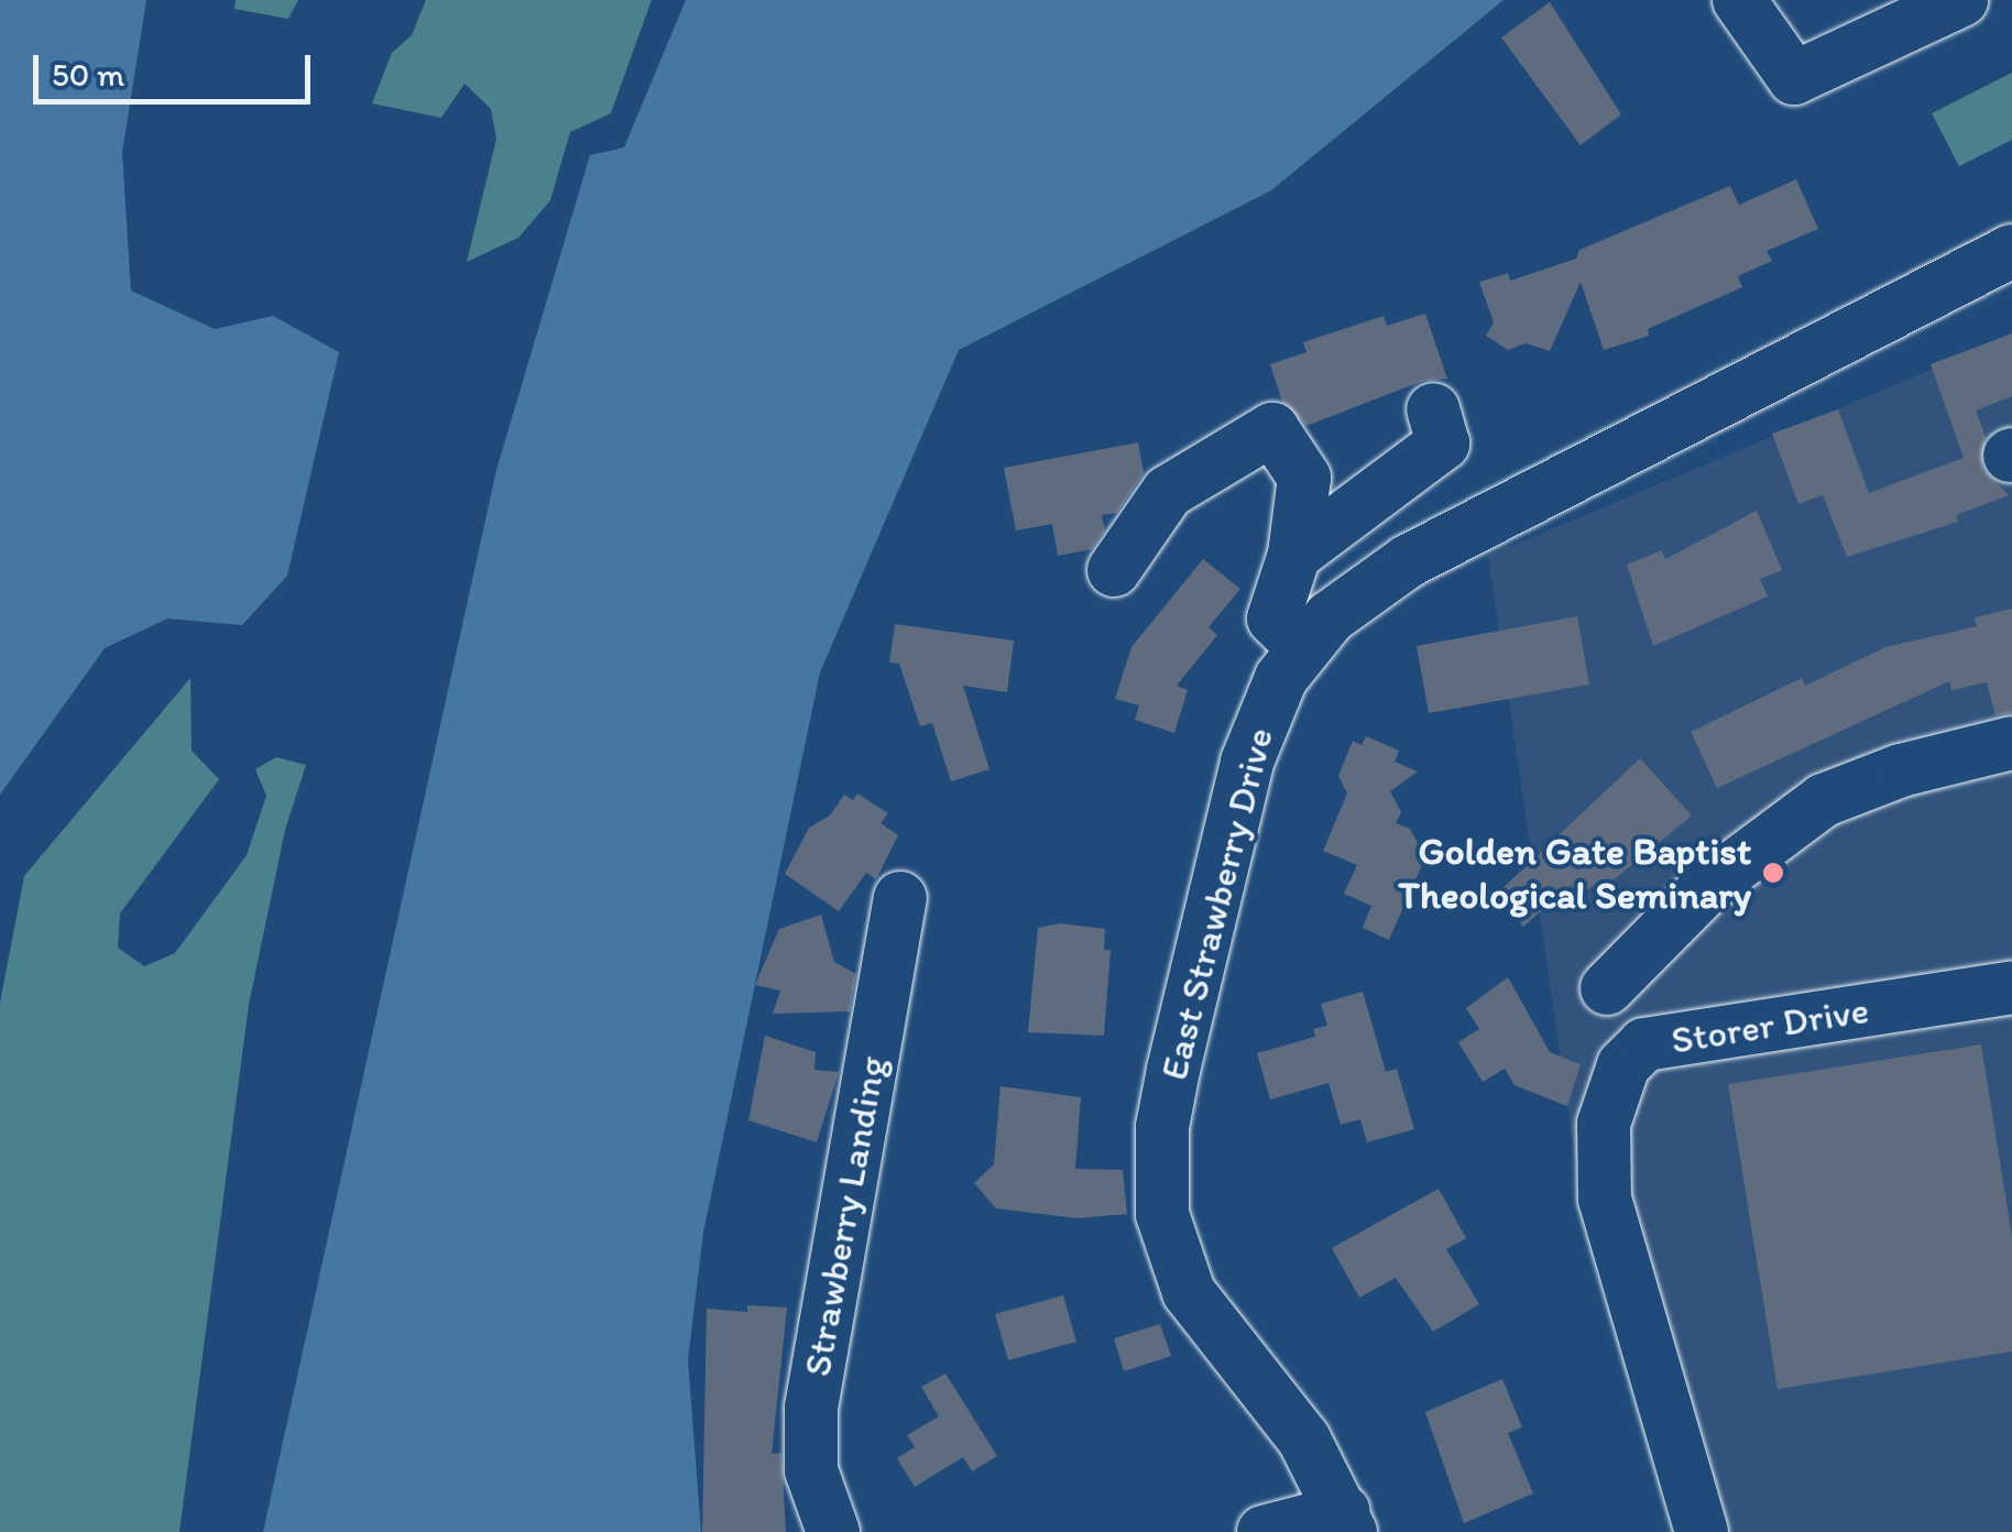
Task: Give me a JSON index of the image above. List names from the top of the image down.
{
  "streets": {
    "street": ["East Strawberry Drive", "Storer Drive", "Strawberry Landing"]
  },
  "places": ["Golden Gate Baptist Theological Seminary"],
  "scale_bar": "50 m"
}
